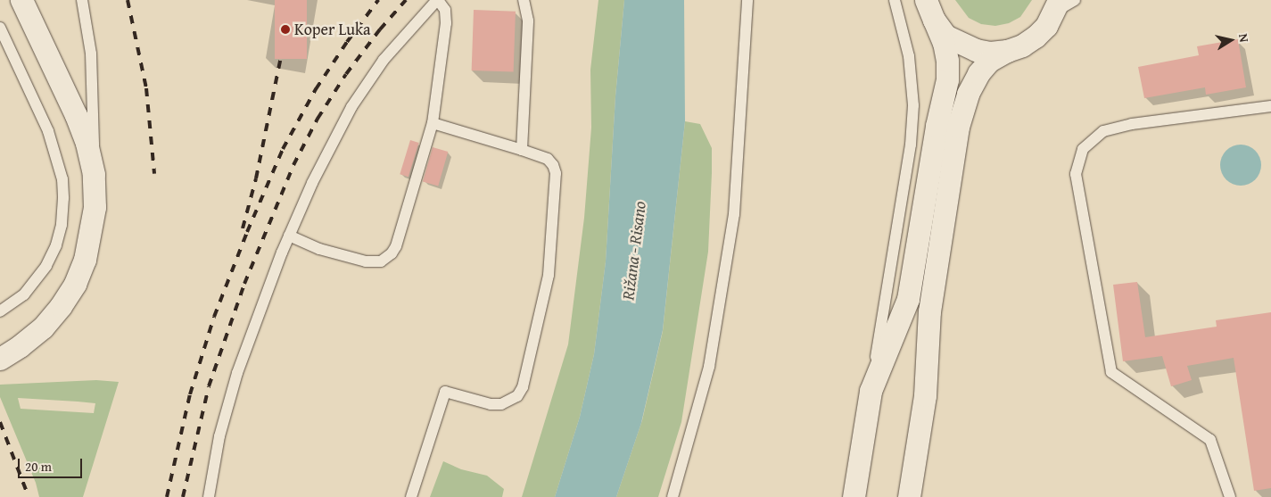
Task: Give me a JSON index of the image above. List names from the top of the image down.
{
  "water": ["Rižana - Risano"],
  "places": ["Koper Luka"],
  "scale_bar": "20 m",
  "north": "right"
}
